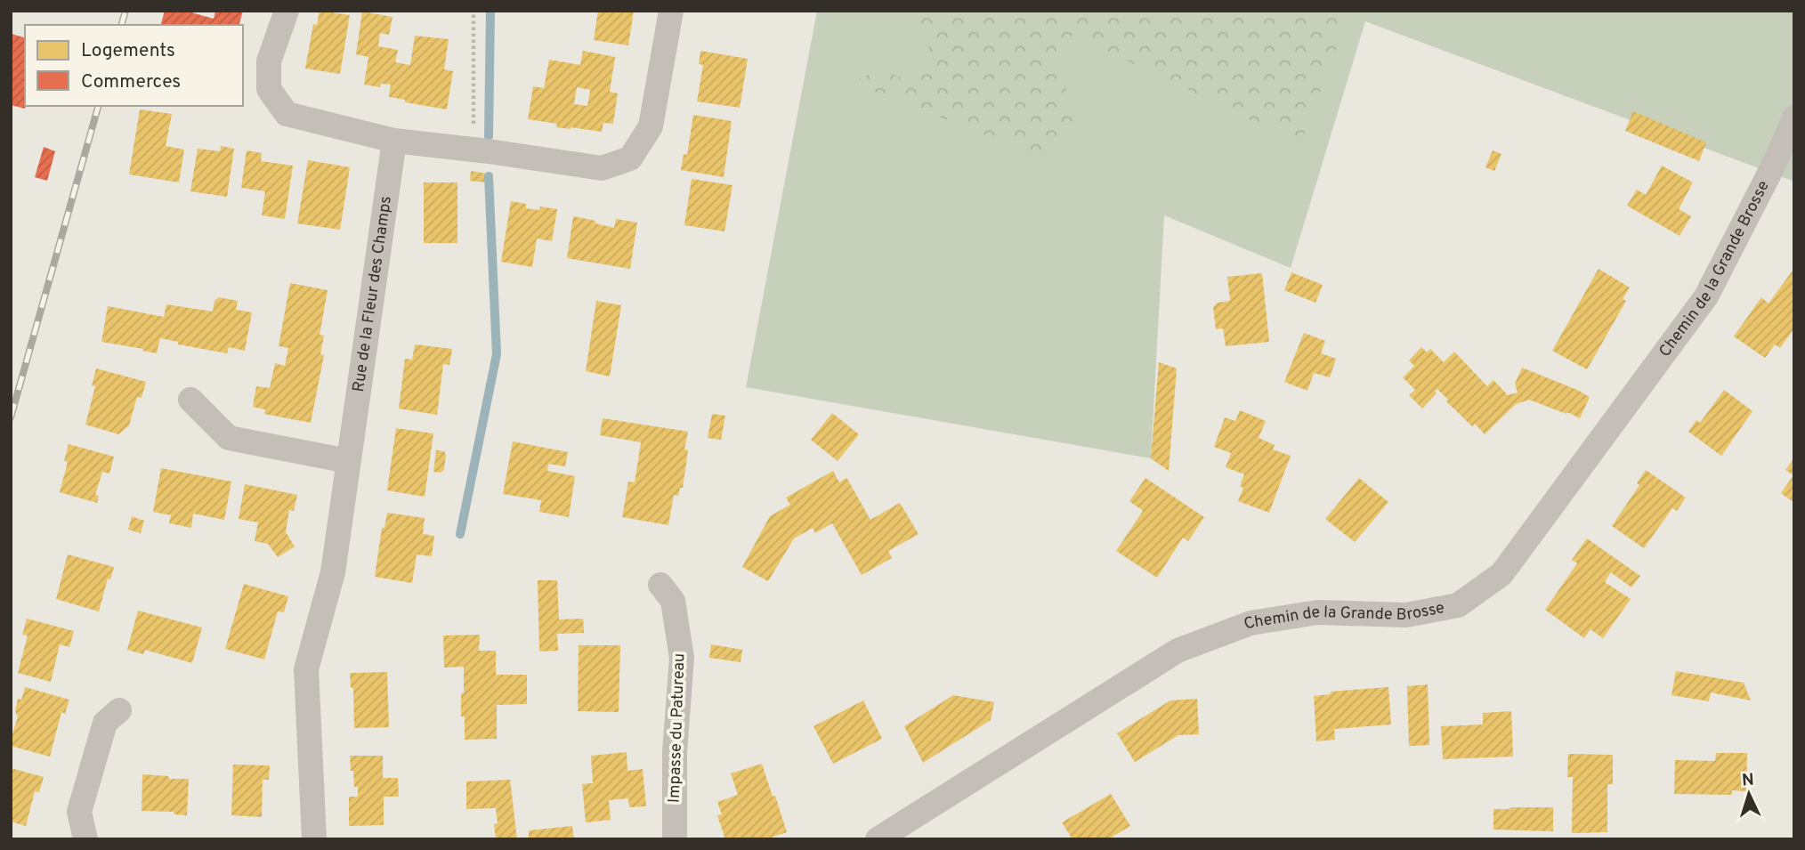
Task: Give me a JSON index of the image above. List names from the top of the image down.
{
  "streets": {
    "street": ["Chemin de la Grande Brosse", "Rue de la Fleur des Champs", "Impasse du Patureau"]
  },
  "legend": ["Logements", "Commerces"],
  "north": "top"
}
